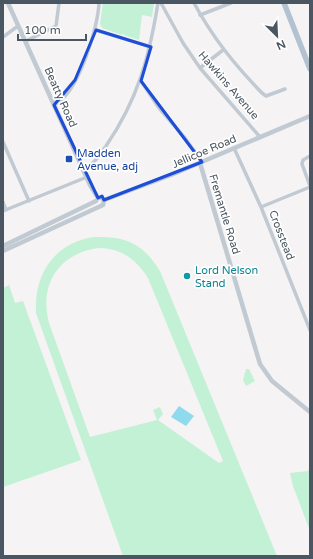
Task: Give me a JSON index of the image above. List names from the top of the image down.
{
  "streets": {
    "street": [
      "Hawkins Avenue",
      "Beatty Road",
      "Jellicoe Road",
      "Fremantle Road",
      "Crosstead"
    ]
  },
  "crossings": [
    ["Hawkins Avenue", "Jellicoe Road"],
    ["Beatty Road", "Jellicoe Road"],
    ["Jellicoe Road", "Fremantle Road"],
    ["Jellicoe Road", "Crosstead"]
  ],
  "places": {
    "transit": ["Madden Avenue, adj"],
    "other": ["Lord Nelson Stand"]
  },
  "scale_bar": "100 m",
  "north": "bottom right"
}
